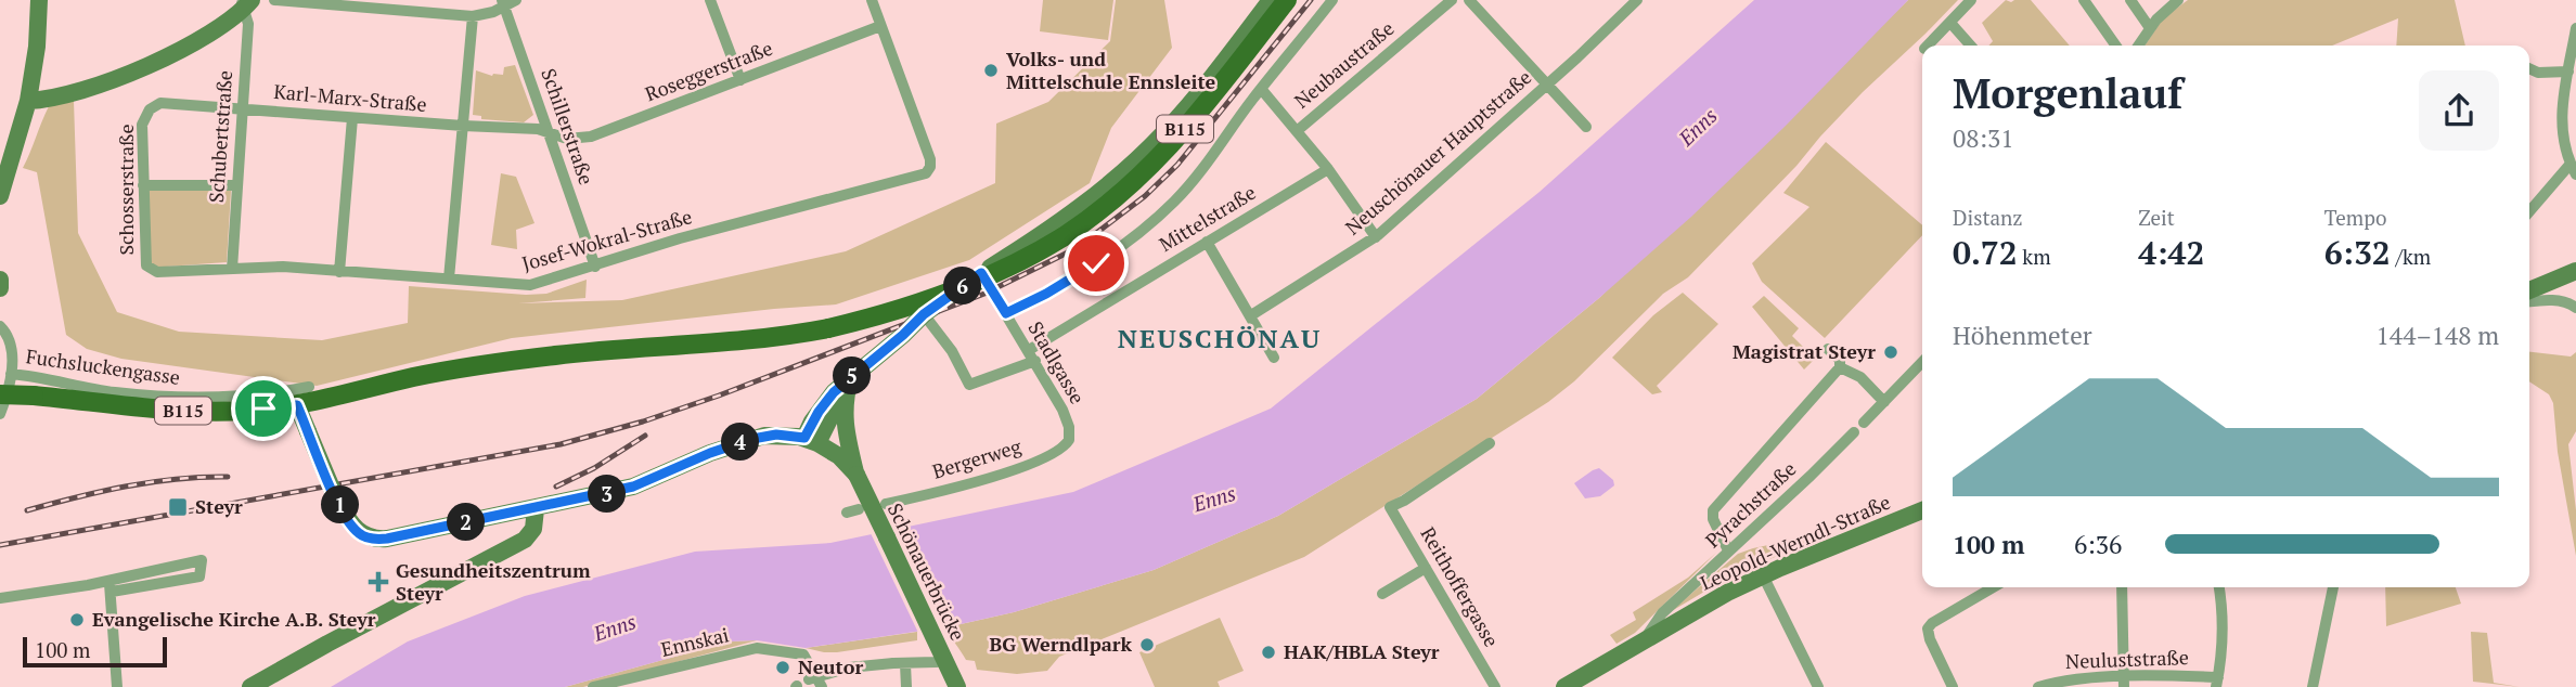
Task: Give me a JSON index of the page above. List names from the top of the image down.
{
  "streets": {
    "main road": ["B115"],
    "street": [
      "Neubaustraße",
      "Roseggerstraße",
      "Karl-Marx-Straße",
      "Schillerstraße",
      "Schubertstraße",
      "Neuschönauer Hauptstraße",
      "Schosserstraße",
      "Mittelstraße",
      "Josef-Wokral-Straße",
      "Stadlgasse",
      "Fuchsluckengasse",
      "Bergerweg",
      "Pyrachstraße",
      "Leopold-Werndl-Straße",
      "Schönauerbrücke",
      "Reithoffergasse",
      "Ennskai",
      "Neuluststraße"
    ]
  },
  "crossings": [
    ["Roseggerstraße", "Karl-Marx-Straße"],
    ["Roseggerstraße", "Schillerstraße"],
    ["Roseggerstraße", "Josef-Wokral-Straße"],
    ["Karl-Marx-Straße", "Schillerstraße"],
    ["Karl-Marx-Straße", "Schubertstraße"],
    ["Karl-Marx-Straße", "Schosserstraße"],
    ["Schillerstraße", "Josef-Wokral-Straße"],
    ["Schubertstraße", "Josef-Wokral-Straße"],
    ["Schosserstraße", "Josef-Wokral-Straße"],
    ["Mittelstraße", "Stadlgasse"],
    ["Stadlgasse", "Bergerweg"],
    ["Pyrachstraße", "Leopold-Werndl-Straße"]
  ],
  "districts": ["NEUSCHÖNAU"],
  "water": ["Enns"],
  "places": {
    "other": [
      "Volks- und Mittelschule Ennsleite",
      "Magistrat Steyr",
      "Evangelische Kirche A.B. Steyr",
      "BG Werndlpark",
      "HAK/HBLA Steyr",
      "Neutor"
    ],
    "transit": ["Steyr"],
    "health": ["Gesundheitszentrum Steyr"]
  },
  "scale_bar": "100 m",
  "page": {
    "heading": ["Morgenlauf", "08:31"],
    "stats": [
      ["Distanz", "0.72 km"],
      ["Zeit", "4:42"],
      ["Tempo", "6:32 /km"]
    ],
    "pins": [
      "6",
      "5",
      "4",
      "3",
      "1",
      "2"
    ],
    "chart": ["Höhenmeter", "144–148 m"],
    "list": [
      {
        "name": "100 m",
        "note": "6:36"
      }
    ],
    "scale": "100 m"
  }
}
